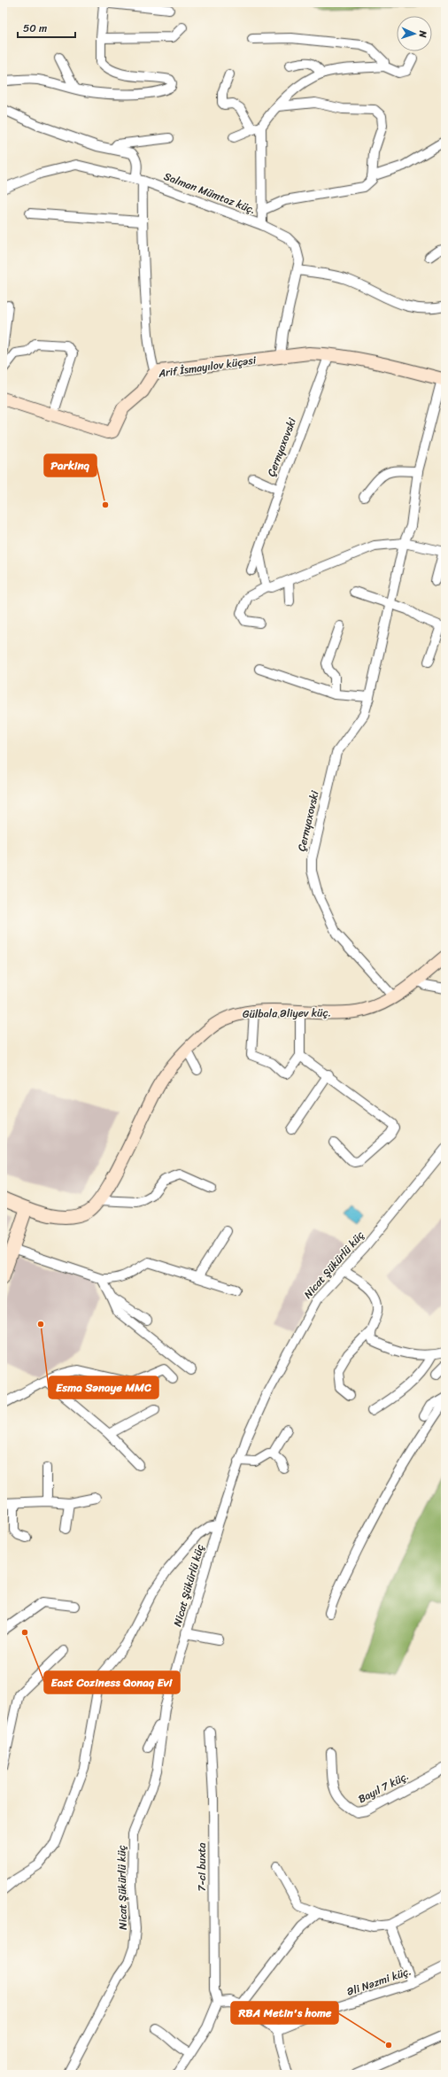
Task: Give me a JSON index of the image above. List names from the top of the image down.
{
  "streets": {
    "street": [
      "Salman Mümtaz küç.",
      "Arif İsmayılov küçəsi",
      "Çernyaxovski",
      "Gülbala Əliyev küç.",
      "Nicat Şükürlü küç",
      "Bayıl 7 küç.",
      "7-ci buxta",
      "Əli Nəzmi küç."
    ]
  },
  "crossings": [
    ["Salman Mümtaz küç.", "Arif İsmayılov küçəsi"],
    ["Arif İsmayılov küçəsi", "Çernyaxovski"],
    ["Çernyaxovski", "Gülbala Əliyev küç."]
  ],
  "places": [
    "Parkinq",
    "Esma Sənaye MMC",
    "East Coziness Qonaq Evi",
    "RBA Metin's home"
  ],
  "scale_bar": "50 m",
  "north": "right"
}
